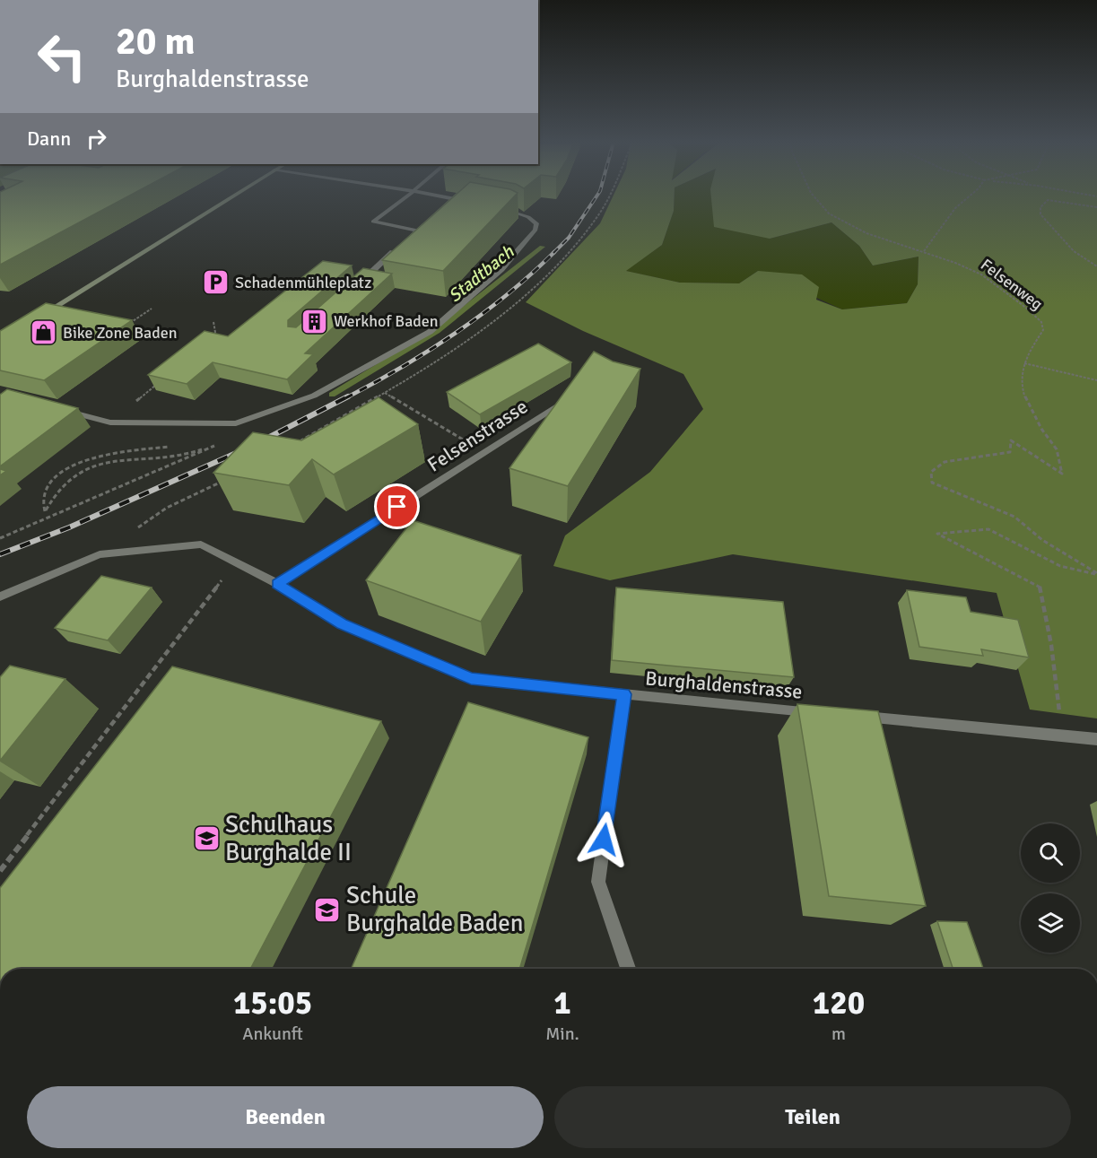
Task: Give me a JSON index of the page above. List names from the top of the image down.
{
  "streets": {
    "street": ["Felsenstrasse", "Burghaldenstrasse"],
    "path": ["Felsenweg"]
  },
  "crossings": [
    ["Felsenstrasse", "Burghaldenstrasse"]
  ],
  "water": ["Stadtbach"],
  "places": {
    "parking": ["Schadenmühleplatz"],
    "building": ["Werkhof Baden"],
    "shop": ["Bike Zone Baden"],
    "school or university": ["Schulhaus Burghalde II", "Schule Burghalde Baden"]
  },
  "page": {
    "turn": ["20 m", "Burghaldenstrasse"],
    "then": "Dann",
    "eta": [
      "15:05",
      "Ankunft",
      "1",
      "Min.",
      "120",
      "m"
    ],
    "buttons": ["Beenden", "Teilen"]
  }
}
